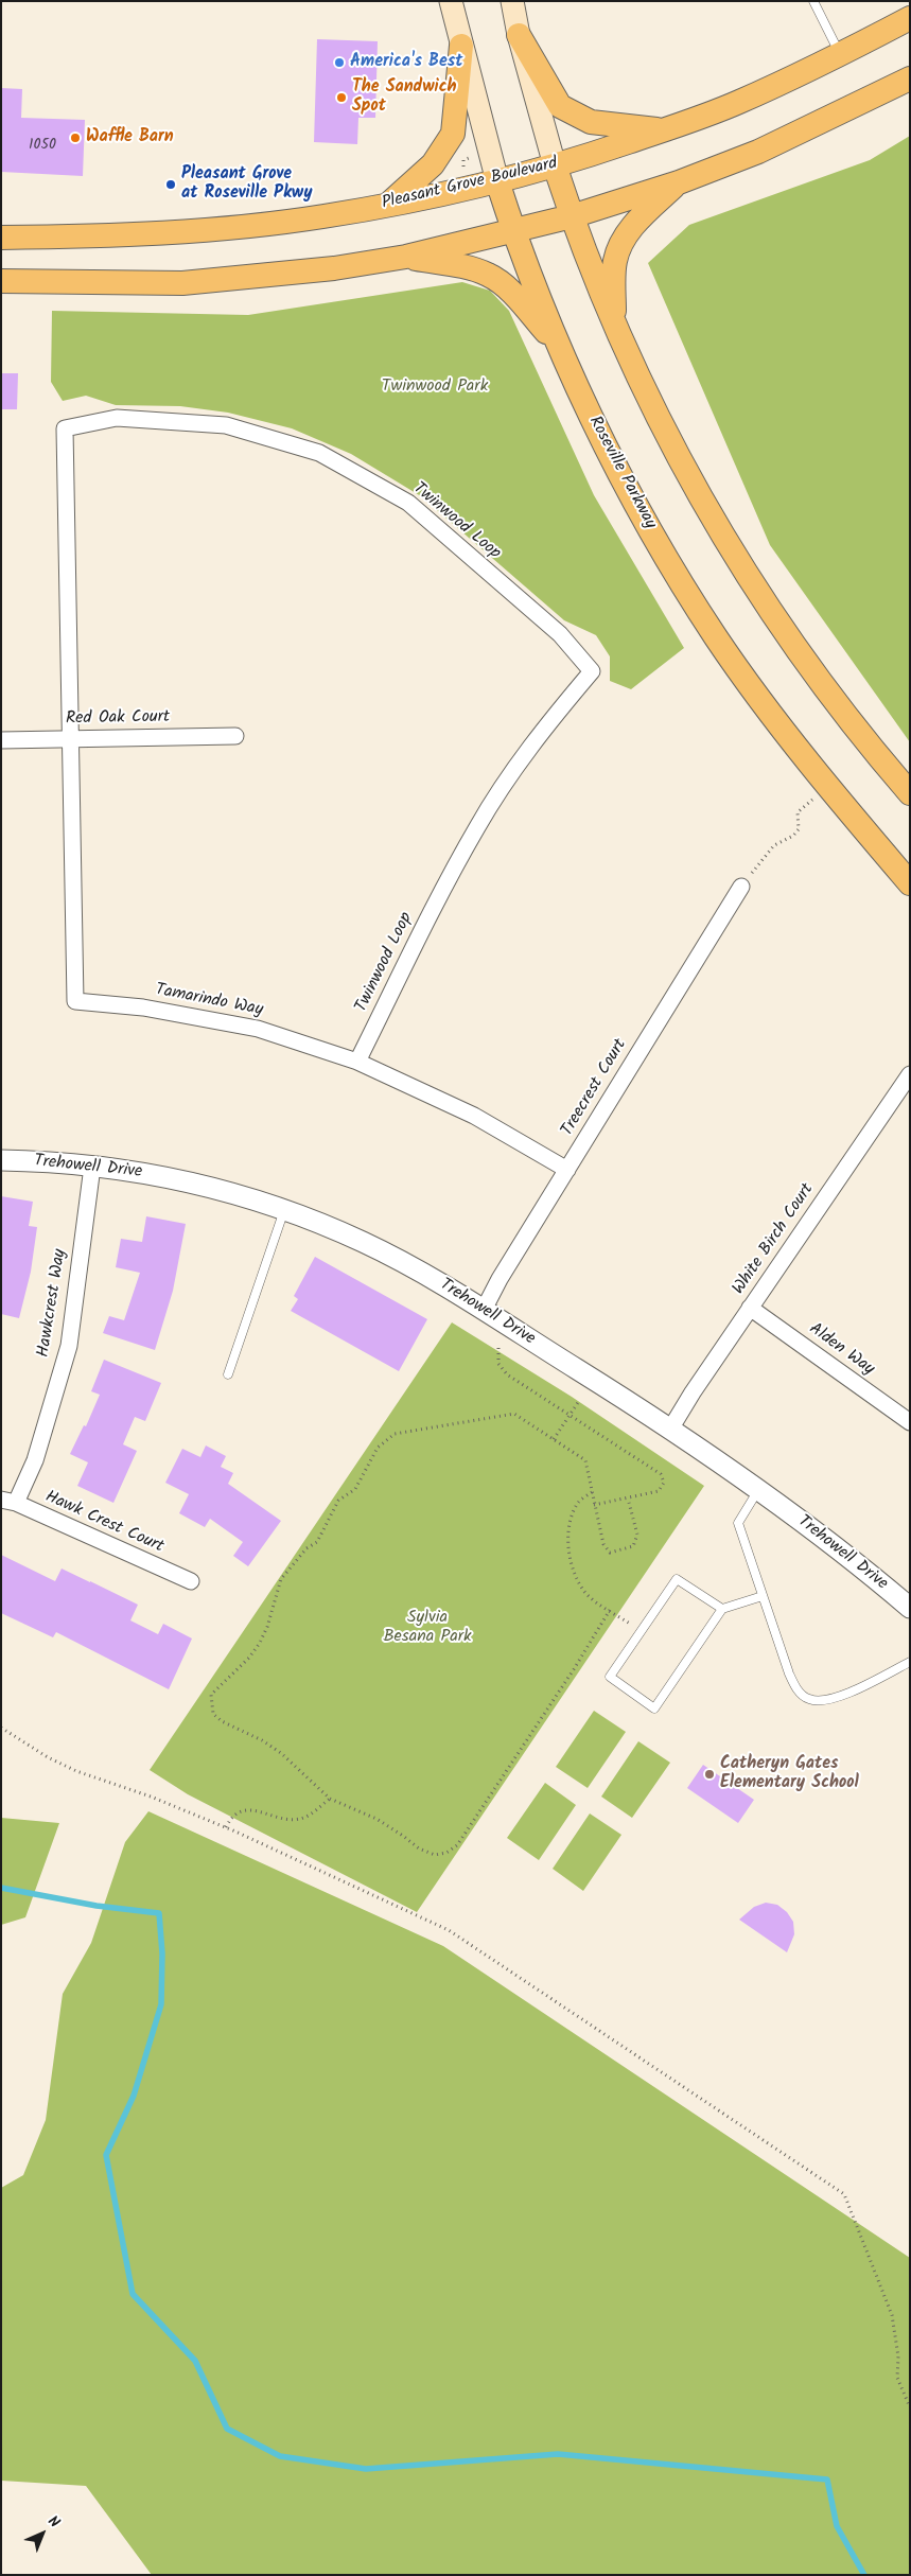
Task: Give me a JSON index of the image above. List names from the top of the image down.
{
  "streets": {
    "main road": ["Pleasant Grove Boulevard", "Roseville Parkway"],
    "street": [
      "Twinwood Loop",
      "Red Oak Court",
      "Tamarindo Way",
      "Treecrest Court",
      "Trehowell Drive",
      "White Birch Court",
      "Hawkcrest Way",
      "Alden Way",
      "Hawk Crest Court"
    ]
  },
  "crossings": [
    ["Pleasant Grove Boulevard", "Roseville Parkway"],
    ["Twinwood Loop", "Red Oak Court"],
    ["Twinwood Loop", "Tamarindo Way"],
    ["Red Oak Court", "Tamarindo Way"],
    ["Tamarindo Way", "Treecrest Court"],
    ["Treecrest Court", "Trehowell Drive"],
    ["Trehowell Drive", "White Birch Court"],
    ["Trehowell Drive", "Hawkcrest Way"],
    ["White Birch Court", "Alden Way"],
    ["Hawkcrest Way", "Hawk Crest Court"]
  ],
  "parks": ["Twinwood Park", "Sylvia Besana Park"],
  "places": [
    "America's Best",
    "The Sandwich Spot",
    "Waffle Barn",
    "Pleasant Grove at Roseville Pkwy",
    "Catheryn Gates Elementary School"
  ],
  "house_numbers": ["1050"],
  "north": "top right"
}
